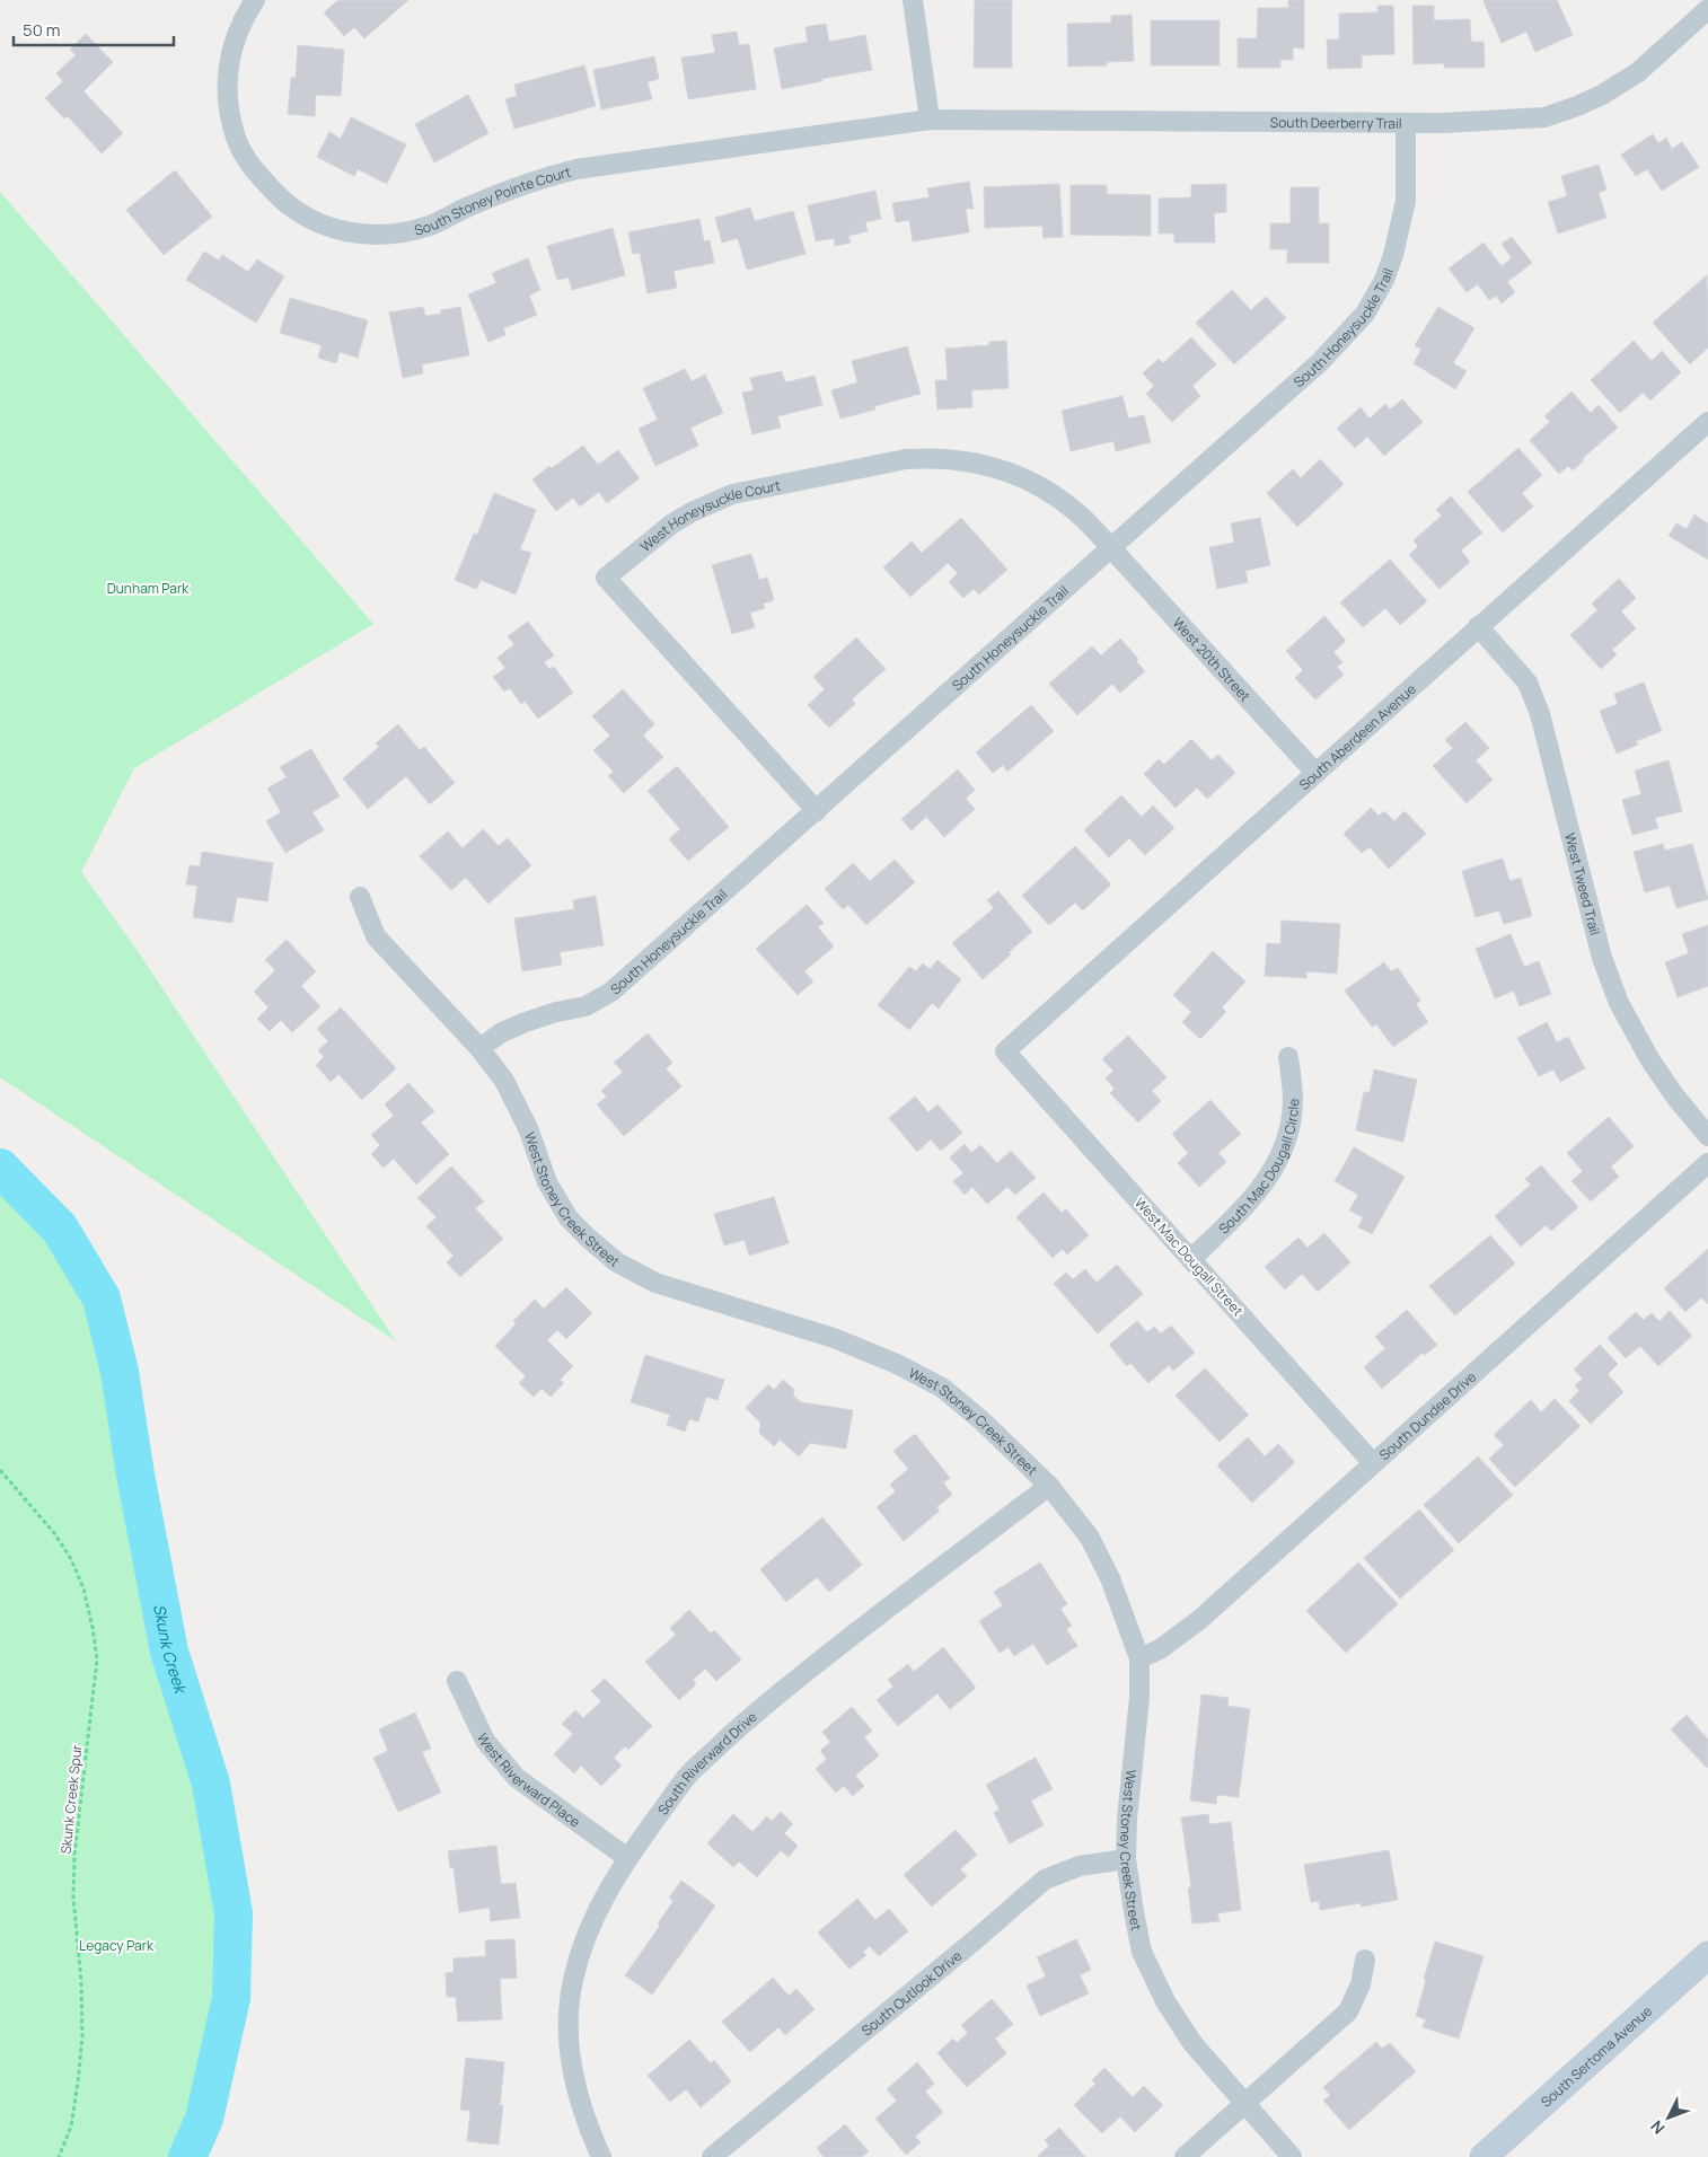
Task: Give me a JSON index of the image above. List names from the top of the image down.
{
  "streets": {
    "main road": ["South Sertoma Avenue"],
    "street": [
      "South Deerberry Trail",
      "South Stoney Pointe Court",
      "South Honeysuckle Trail",
      "West Honeysuckle Court",
      "West 20th Street",
      "South Aberdeen Avenue",
      "West Tweed Trail",
      "South Mac Dougall Circle",
      "West Stoney Creek Street",
      "West Mac Dougall Street",
      "South Dundee Drive",
      "South Riverward Drive",
      "West Riverward Place",
      "South Outlook Drive"
    ],
    "path": ["Skunk Creek Spur"]
  },
  "crossings": [
    ["South Deerberry Trail", "South Stoney Pointe Court"],
    ["South Deerberry Trail", "South Honeysuckle Trail"],
    ["South Honeysuckle Trail", "West Honeysuckle Court"],
    ["South Honeysuckle Trail", "West 20th Street"],
    ["South Honeysuckle Trail", "West Stoney Creek Street"],
    ["West Honeysuckle Court", "West 20th Street"],
    ["West 20th Street", "South Aberdeen Avenue"],
    ["South Aberdeen Avenue", "West Tweed Trail"],
    ["South Aberdeen Avenue", "West Mac Dougall Street"],
    ["South Mac Dougall Circle", "West Mac Dougall Street"],
    ["West Stoney Creek Street", "South Dundee Drive"],
    ["West Stoney Creek Street", "South Riverward Drive"],
    ["West Stoney Creek Street", "South Outlook Drive"],
    ["West Mac Dougall Street", "South Dundee Drive"],
    ["South Riverward Drive", "West Riverward Place"]
  ],
  "water": ["Skunk Creek"],
  "parks": ["Dunham Park", "Legacy Park"],
  "scale_bar": "50 m",
  "north": "bottom left"
}
